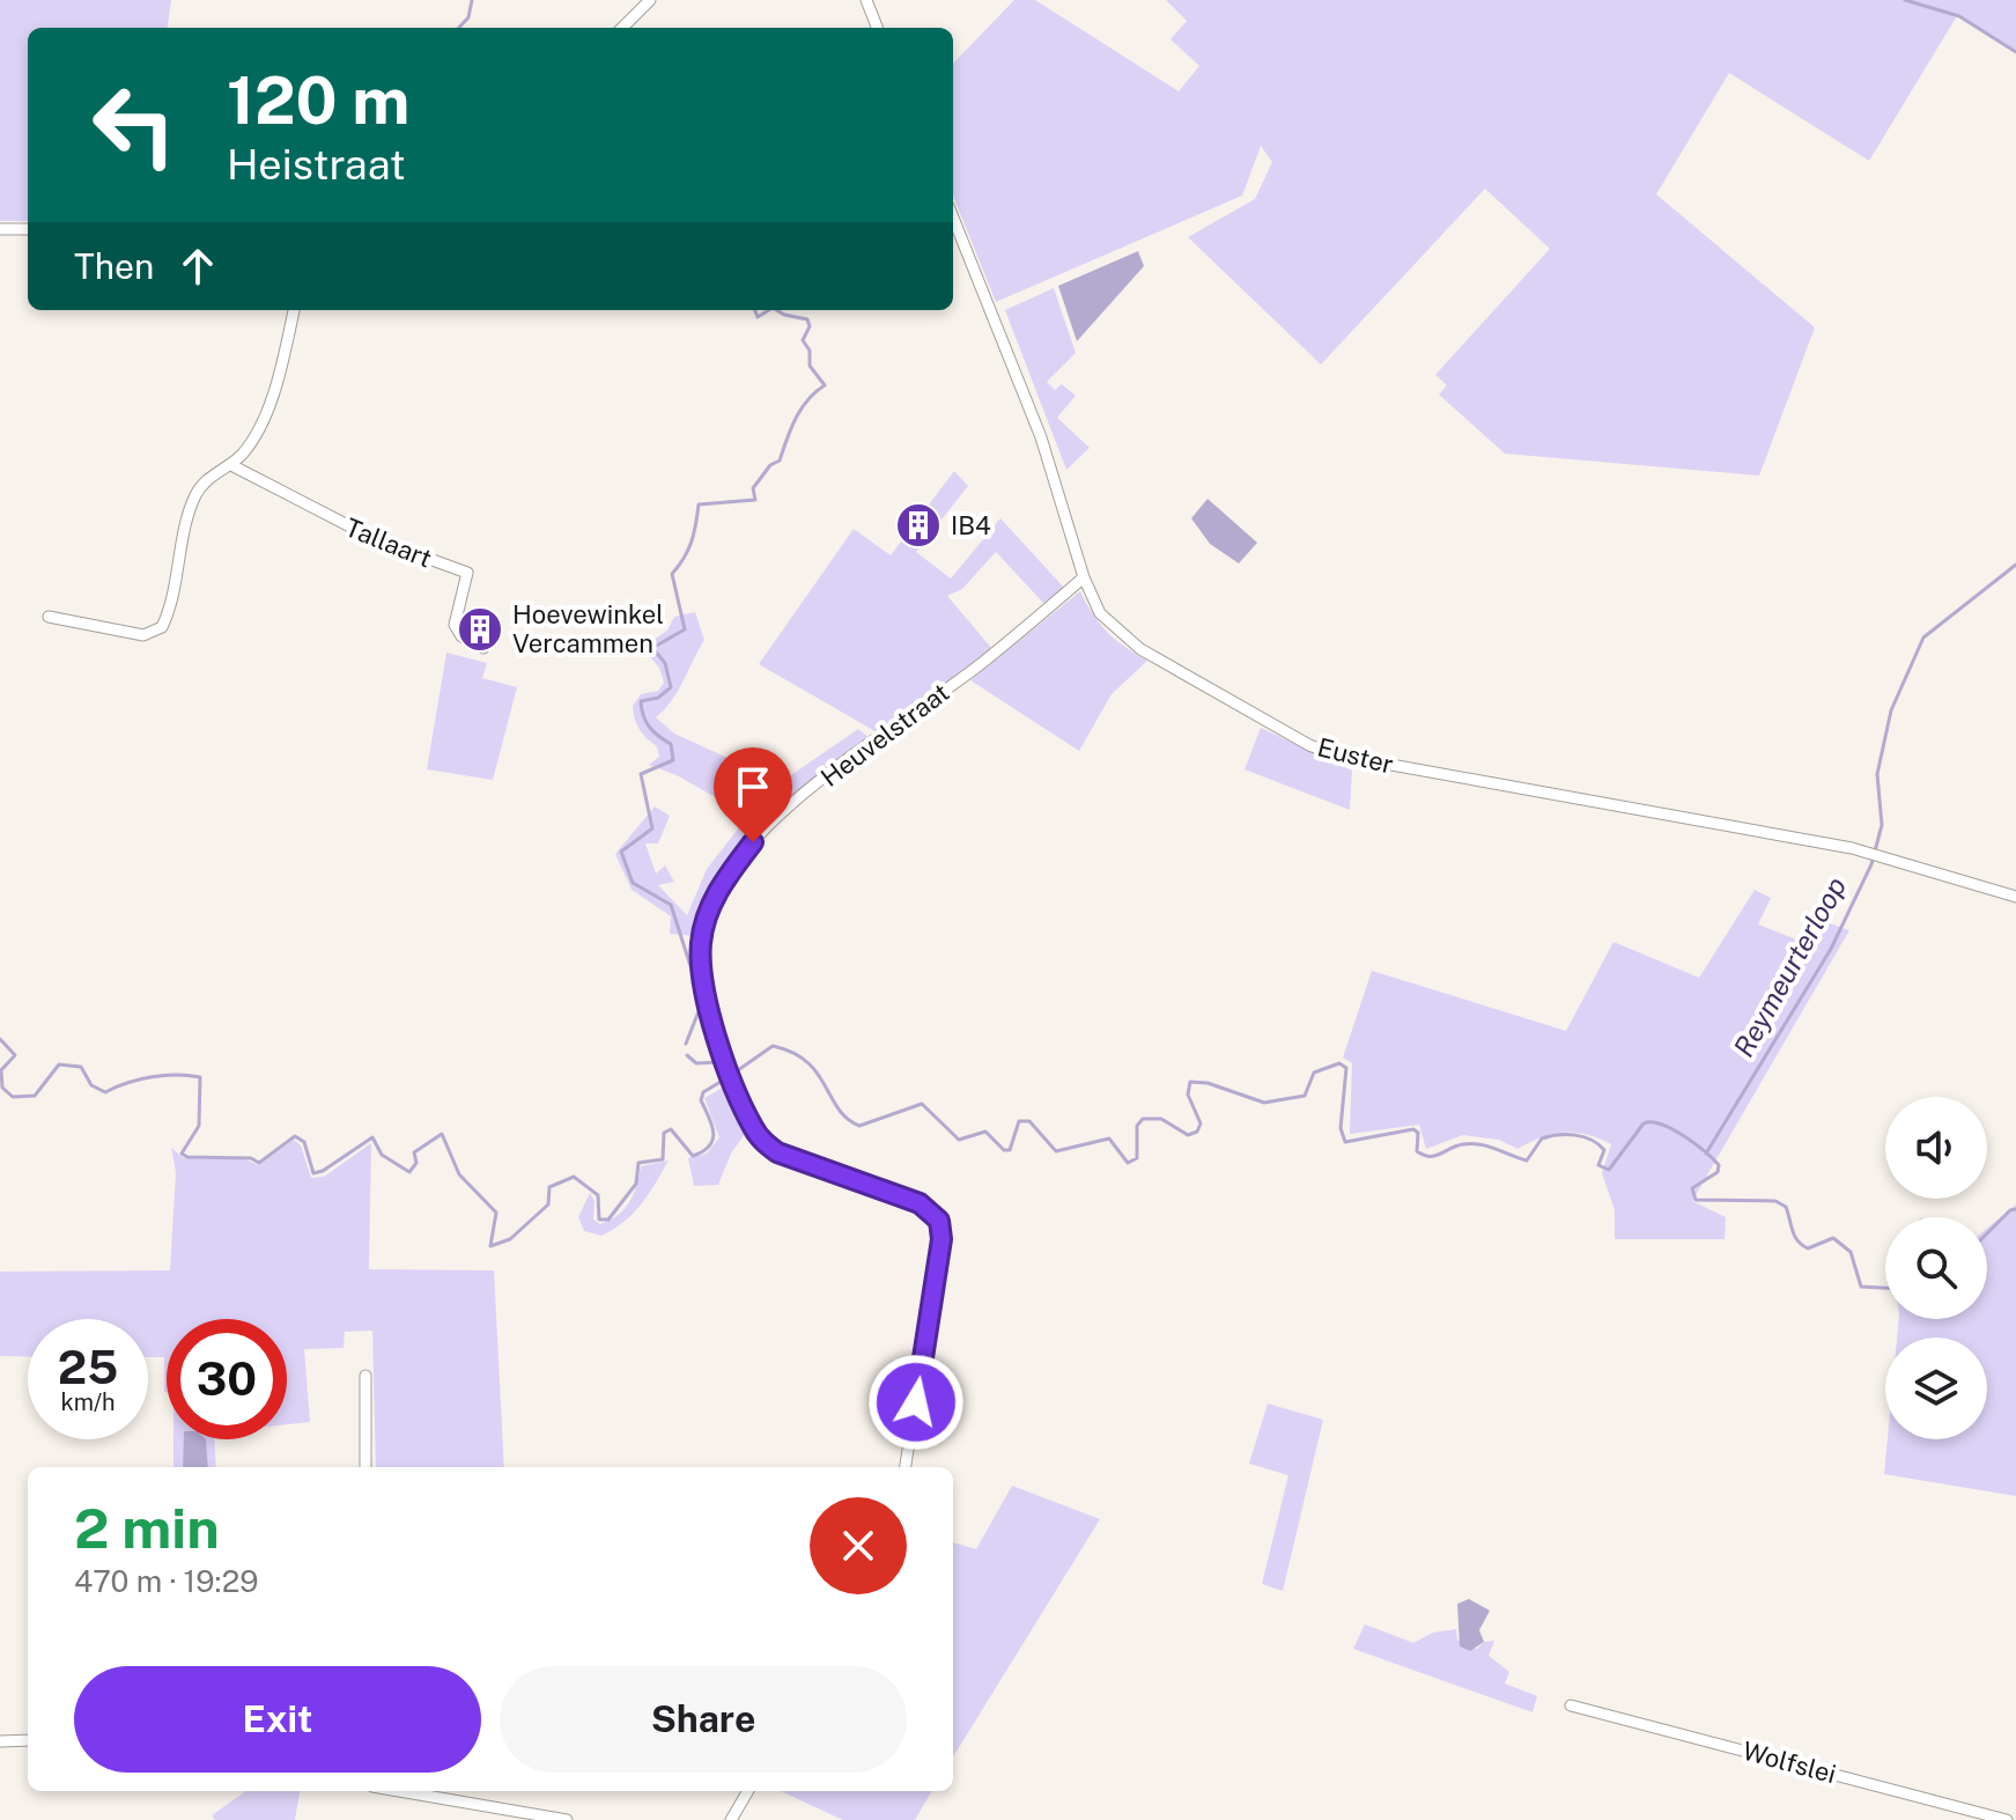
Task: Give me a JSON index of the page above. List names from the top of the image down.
{
  "streets": {
    "street": [
      "Tallaart",
      "Heuvelstraat",
      "Euster",
      "Wolfslei"
    ]
  },
  "crossings": [
    ["Heuvelstraat", "Euster"]
  ],
  "water": ["Reymeurterloop"],
  "places": {
    "building": ["IB4", "Hoevewinkel Vercammen"]
  },
  "page": {
    "turn": ["120 m", "Heistraat"],
    "then": "Then",
    "speed": "25 km/h",
    "limit": "30",
    "heading": ["2 min", "470 m · 19:29"],
    "buttons": ["Exit", "Share"]
  }
}
